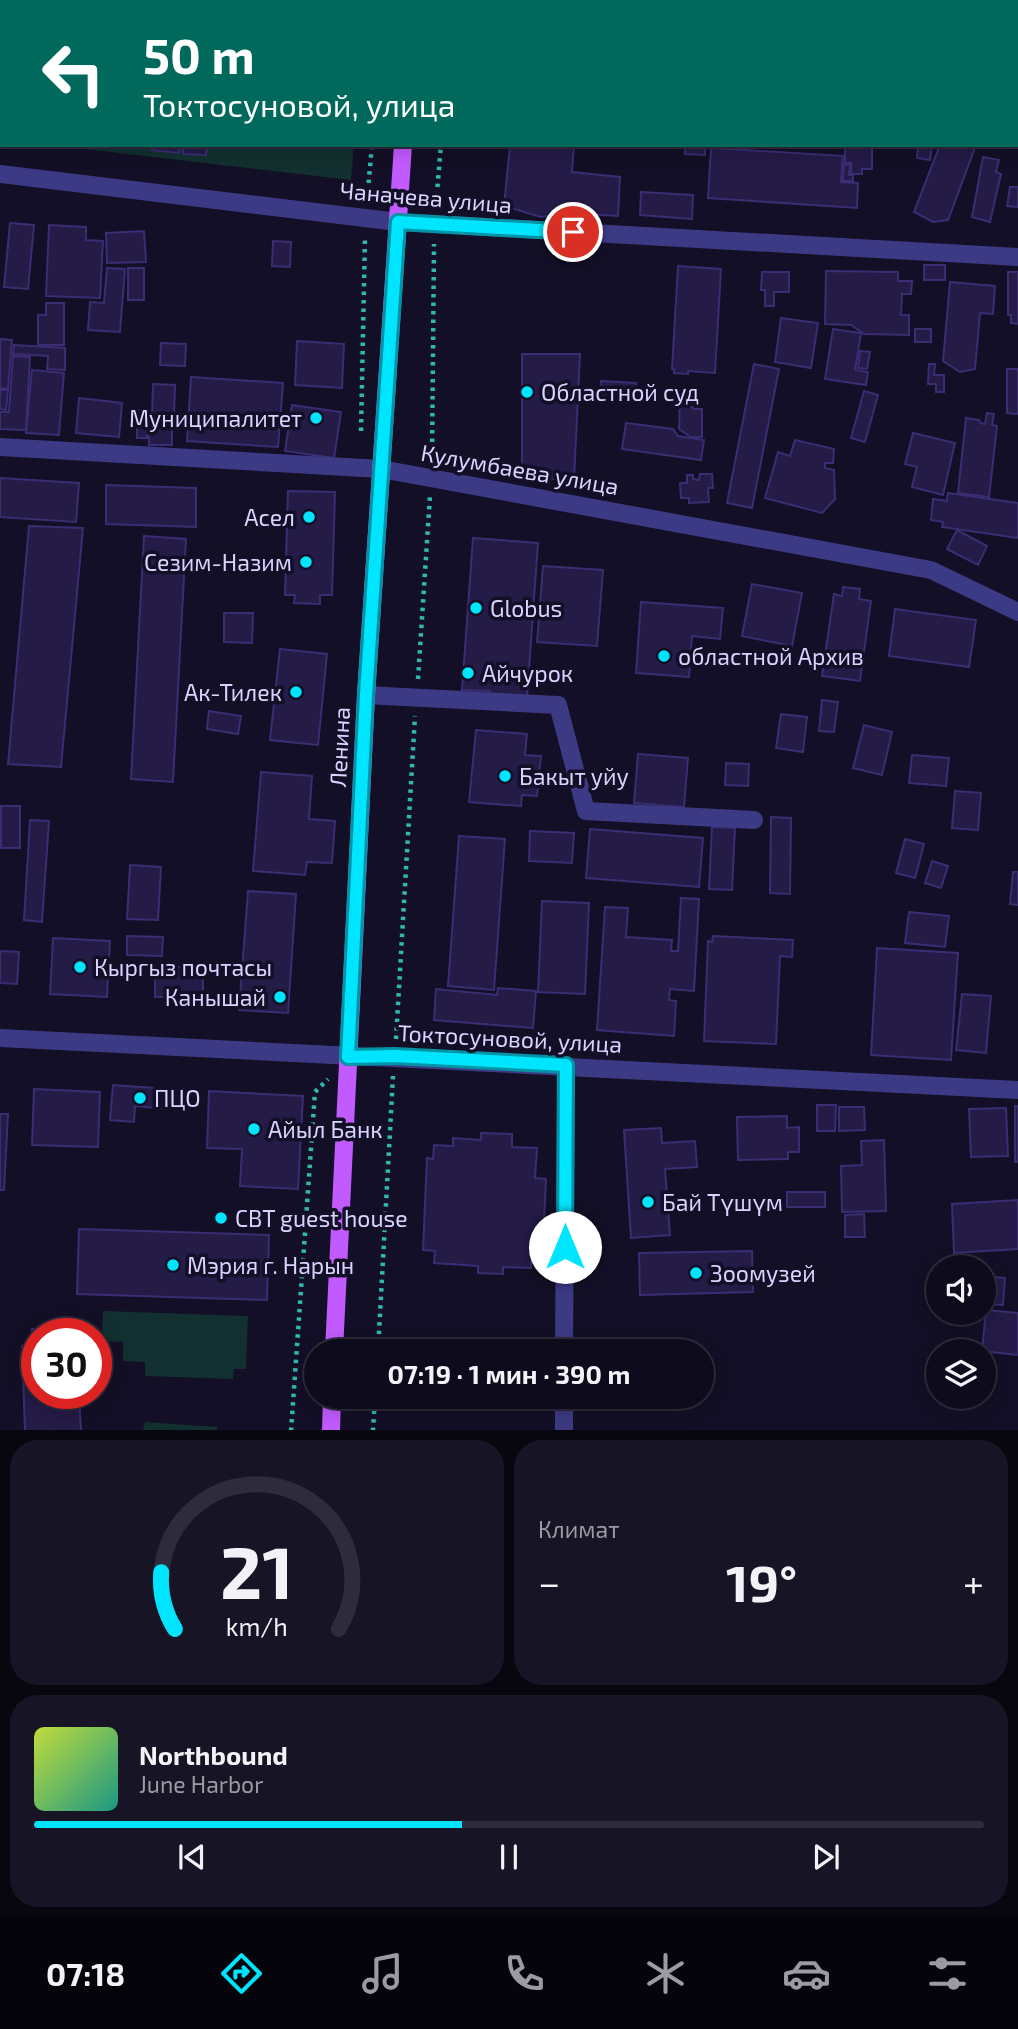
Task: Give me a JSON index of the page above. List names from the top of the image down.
{
  "streets": {
    "main road": ["Ленина"],
    "street": ["Чаначева улица", "Кулумбаева улица", "Токтосуновой, улица"]
  },
  "crossings": [
    ["Чаначева улица", "Ленина"],
    ["Кулумбаева улица", "Ленина"],
    ["Ленина", "Токтосуновой, улица"]
  ],
  "places": [
    "Областной суд",
    "Муниципалитет",
    "Асел",
    "Сезим-Назим",
    "Globus",
    "областной Архив",
    "Айчурок",
    "Ак-Тилек",
    "Бакыт уйу",
    "Кыргыз почтасы",
    "Канышай",
    "ПЦО",
    "Айыл Банк",
    "Бай Түшүм",
    "CBT guest house",
    "Мэрия г. Нарын",
    "Зоомузей"
  ],
  "page": {
    "turn": ["50 m", "Токтосуновой, улица"],
    "limit": "30",
    "trip": "07:19 · 1 мин · 390 m",
    "tile": "Климат",
    "heat": ["−", "19°", "+"],
    "song": ["Northbound", "June Harbor"],
    "tabs": "07:18",
    "gauge": ["21", "km/h"]
  }
}
